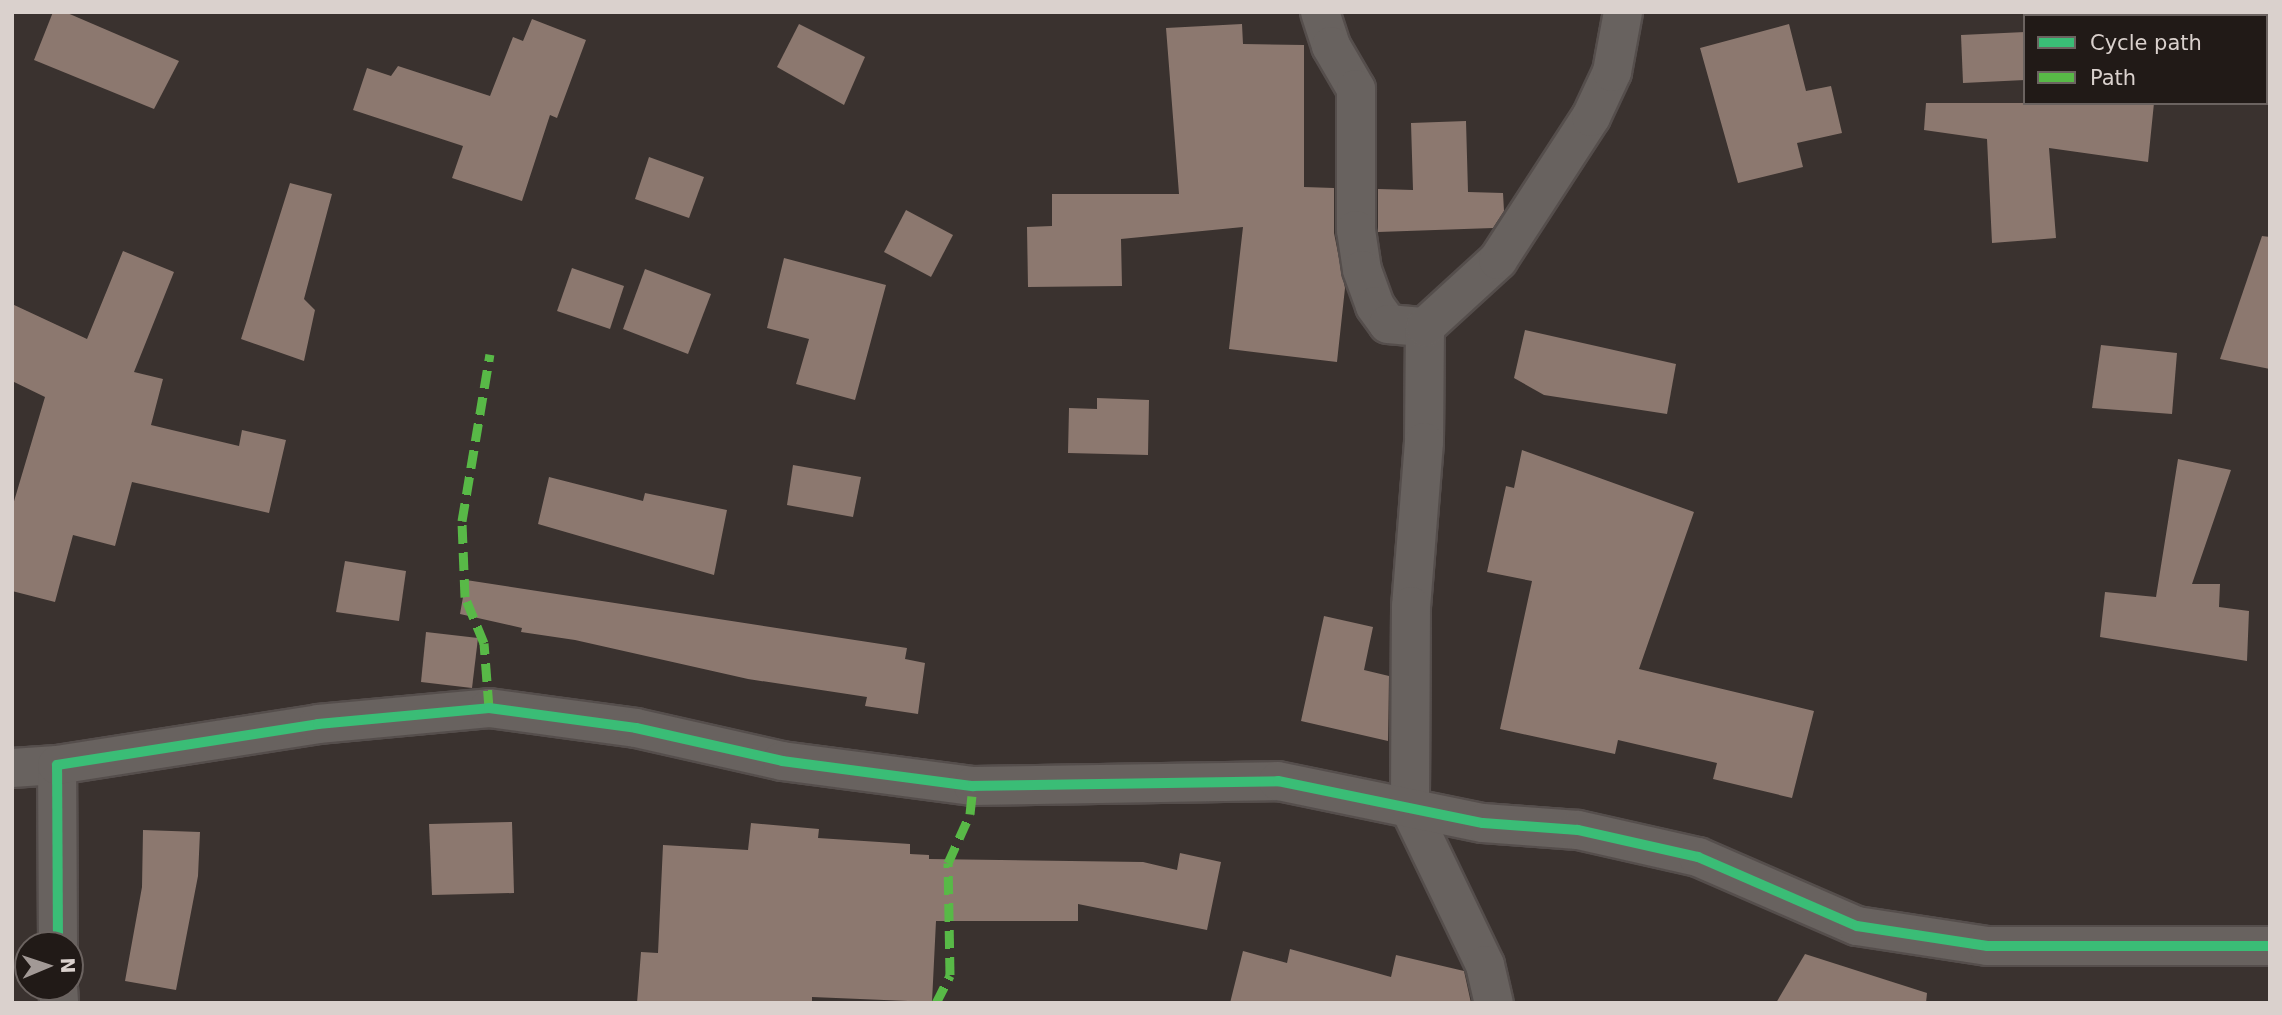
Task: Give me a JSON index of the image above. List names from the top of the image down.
{
  "legend": ["Cycle path", "Path"],
  "north": "right"
}
